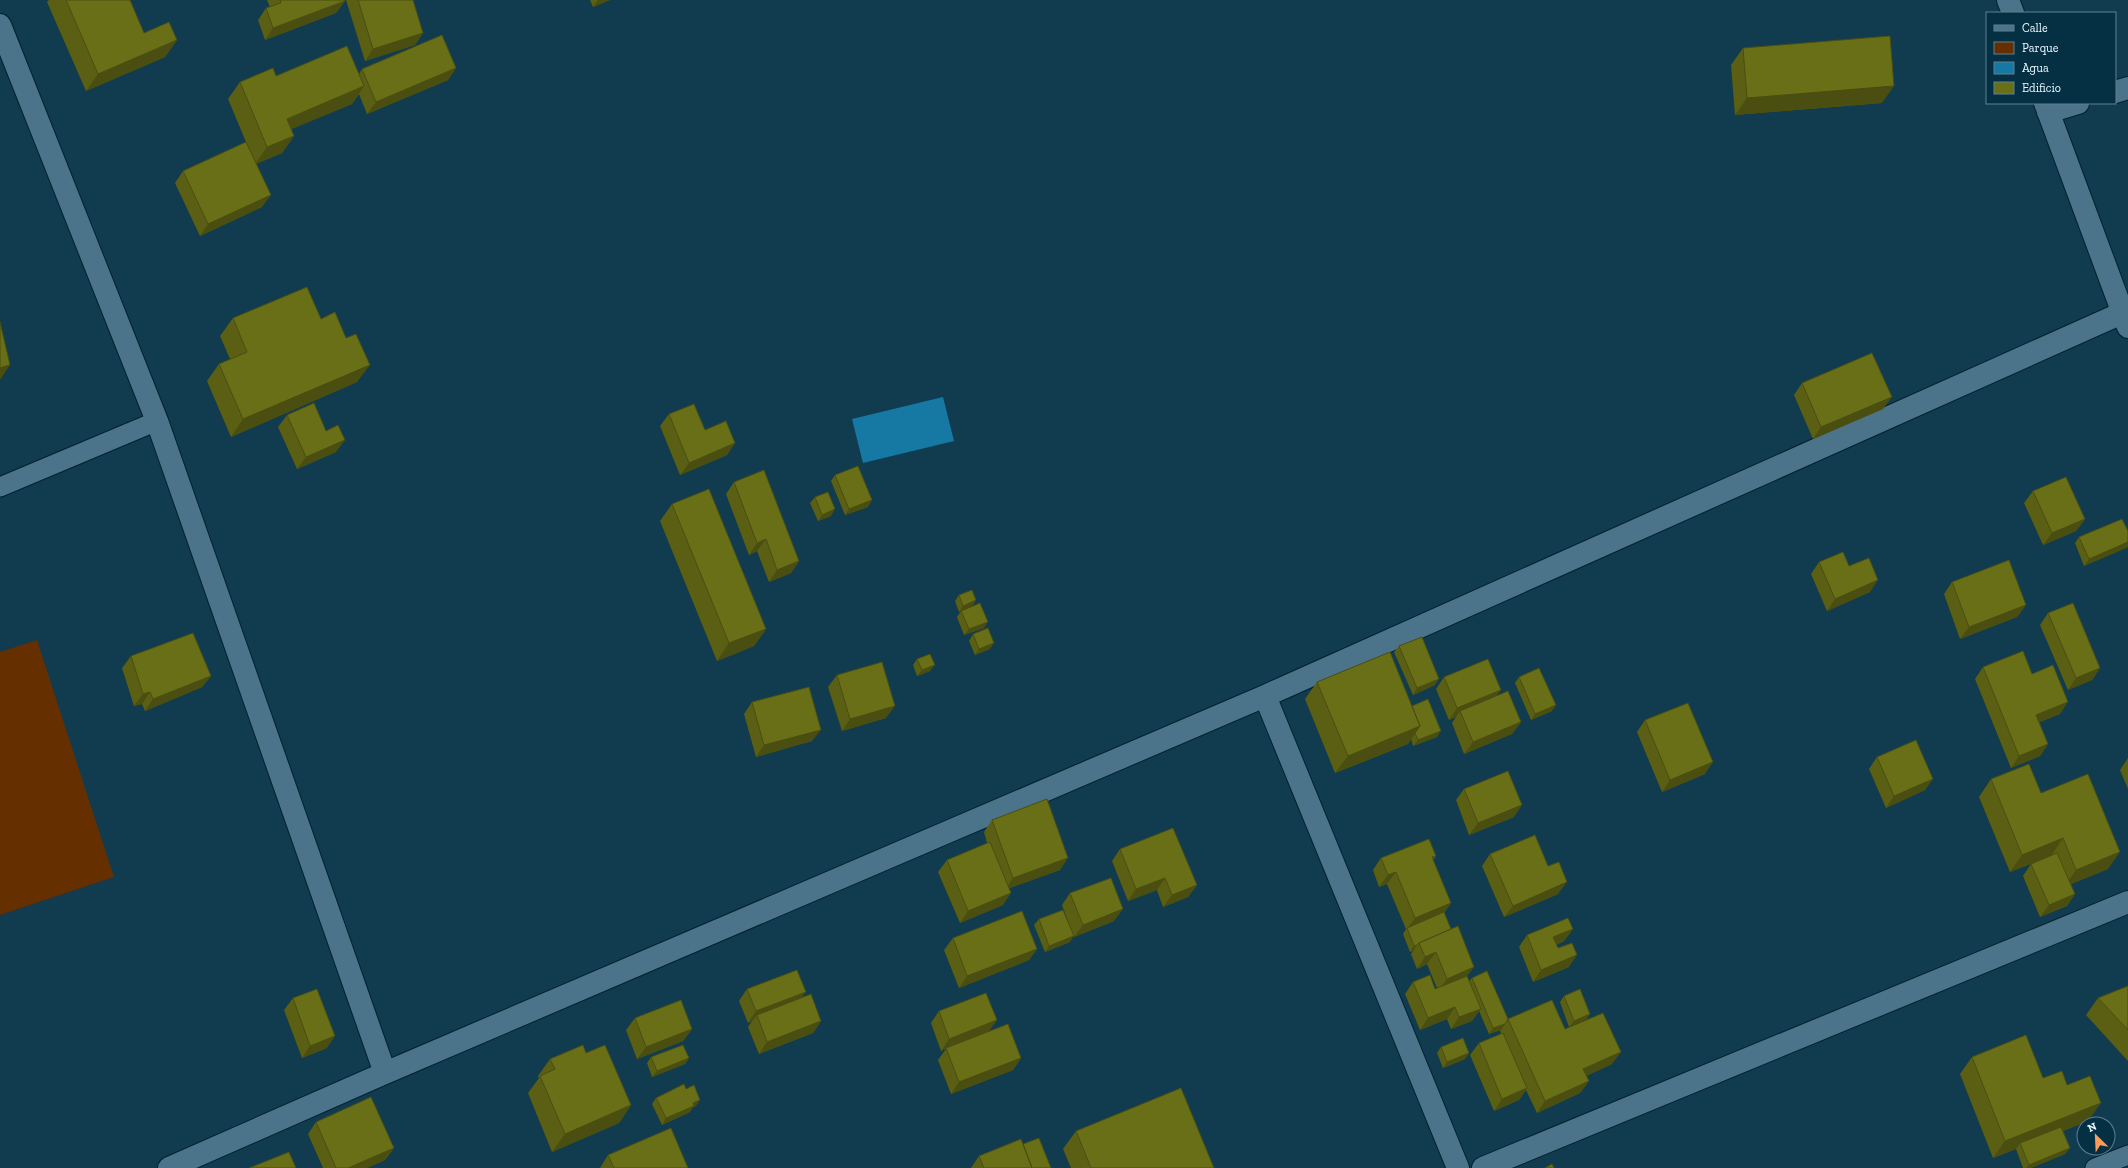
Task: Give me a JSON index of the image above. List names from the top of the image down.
{
  "legend": [
    "Calle",
    "Parque",
    "Agua",
    "Edificio"
  ],
  "north": "top left"
}
